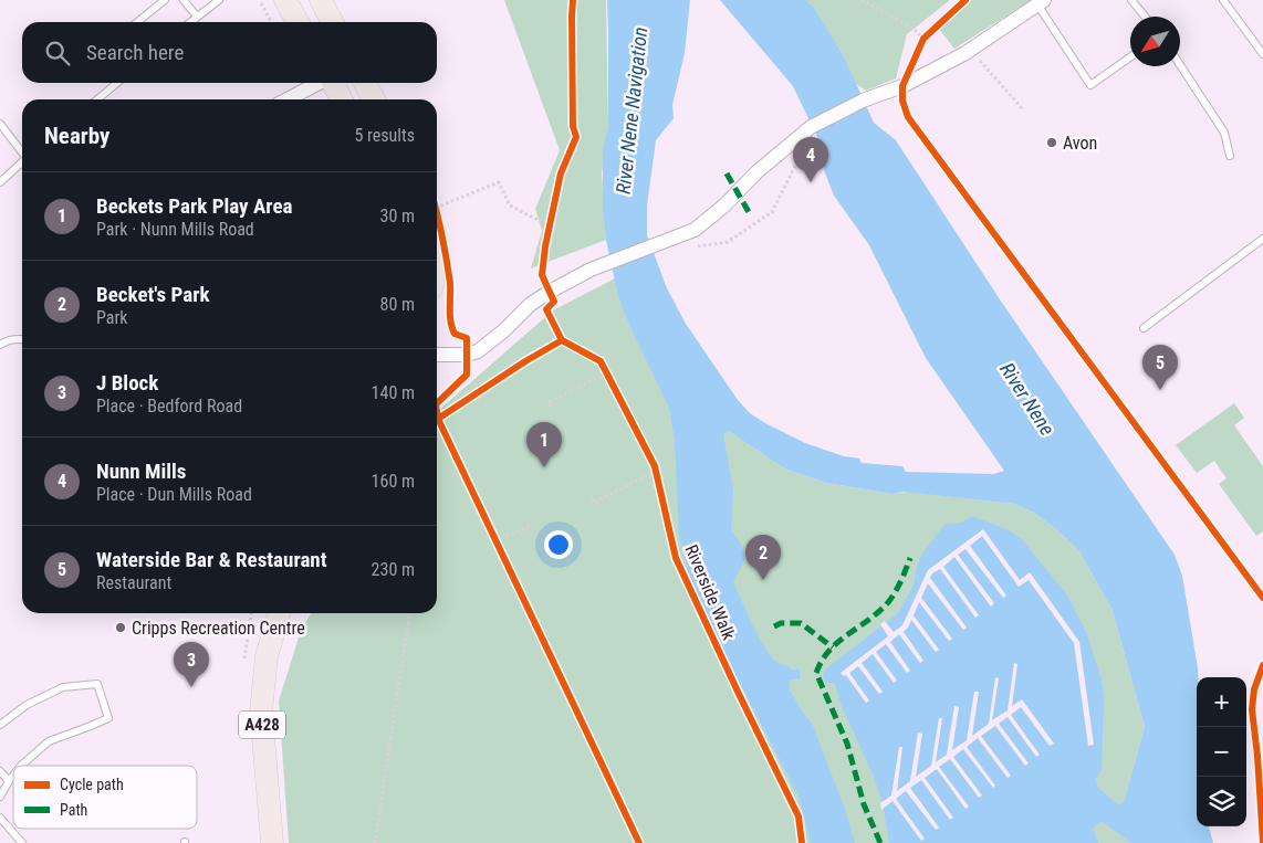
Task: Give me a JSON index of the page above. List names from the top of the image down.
{
  "streets": {
    "main road": ["A428"],
    "cycle path": ["Riverside Walk"]
  },
  "water": ["River Nene Navigation", "River Nene"],
  "places": ["Avon", "Cripps Recreation Centre"],
  "legend": ["Cycle path", "Path"],
  "north": "bottom left",
  "page": {
    "search": "Search here",
    "heading": ["Nearby", "5 results"],
    "pins": [
      "4",
      "5",
      "1",
      "2",
      "3"
    ],
    "list": [
      {
        "mark": "1",
        "name": "Beckets Park Play Area",
        "note": "Park · Nunn Mills Road",
        "value": "30 m"
      },
      {
        "mark": "2",
        "name": "Becket's Park",
        "note": "Park",
        "value": "80 m"
      },
      {
        "mark": "3",
        "name": "J Block",
        "note": "Place · Bedford Road",
        "value": "140 m"
      },
      {
        "mark": "4",
        "name": "Nunn Mills",
        "note": "Place · Dun Mills Road",
        "value": "160 m"
      },
      {
        "mark": "5",
        "name": "Waterside Bar & Restaurant",
        "note": "Restaurant",
        "value": "230 m"
      }
    ],
    "map_buttons": ["+", "−"]
  }
}
